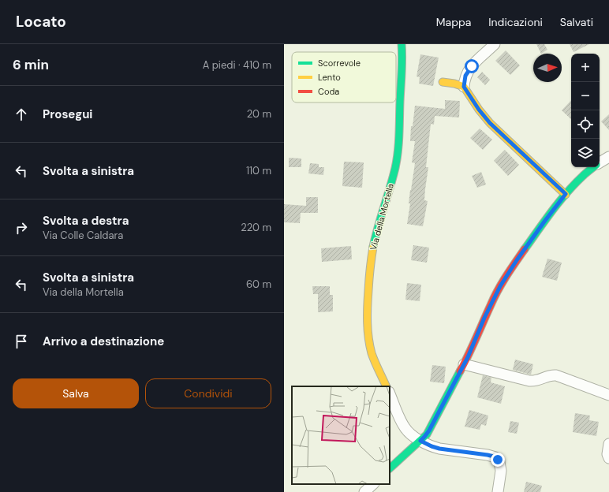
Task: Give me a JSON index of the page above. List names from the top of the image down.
{
  "streets": {
    "street": ["Via della Mortella"]
  },
  "legend": ["Scorrevole", "Lento", "Coda"],
  "north": "right",
  "page": {
    "header": "Locato",
    "nav": ["Mappa", "Indicazioni", "Salvati"],
    "heading": ["6 min", "A piedi · 410 m"],
    "map_buttons": ["+", "−"],
    "list": [
      ["Prosegui", "20 m"],
      ["Svolta a sinistra", "110 m"],
      ["Svolta a destra", "Via Colle Caldara", "220 m"],
      ["Svolta a sinistra", "Via della Mortella", "60 m"],
      "Arrivo a destinazione"
    ],
    "buttons": ["Salva", "Condividi"]
  }
}
